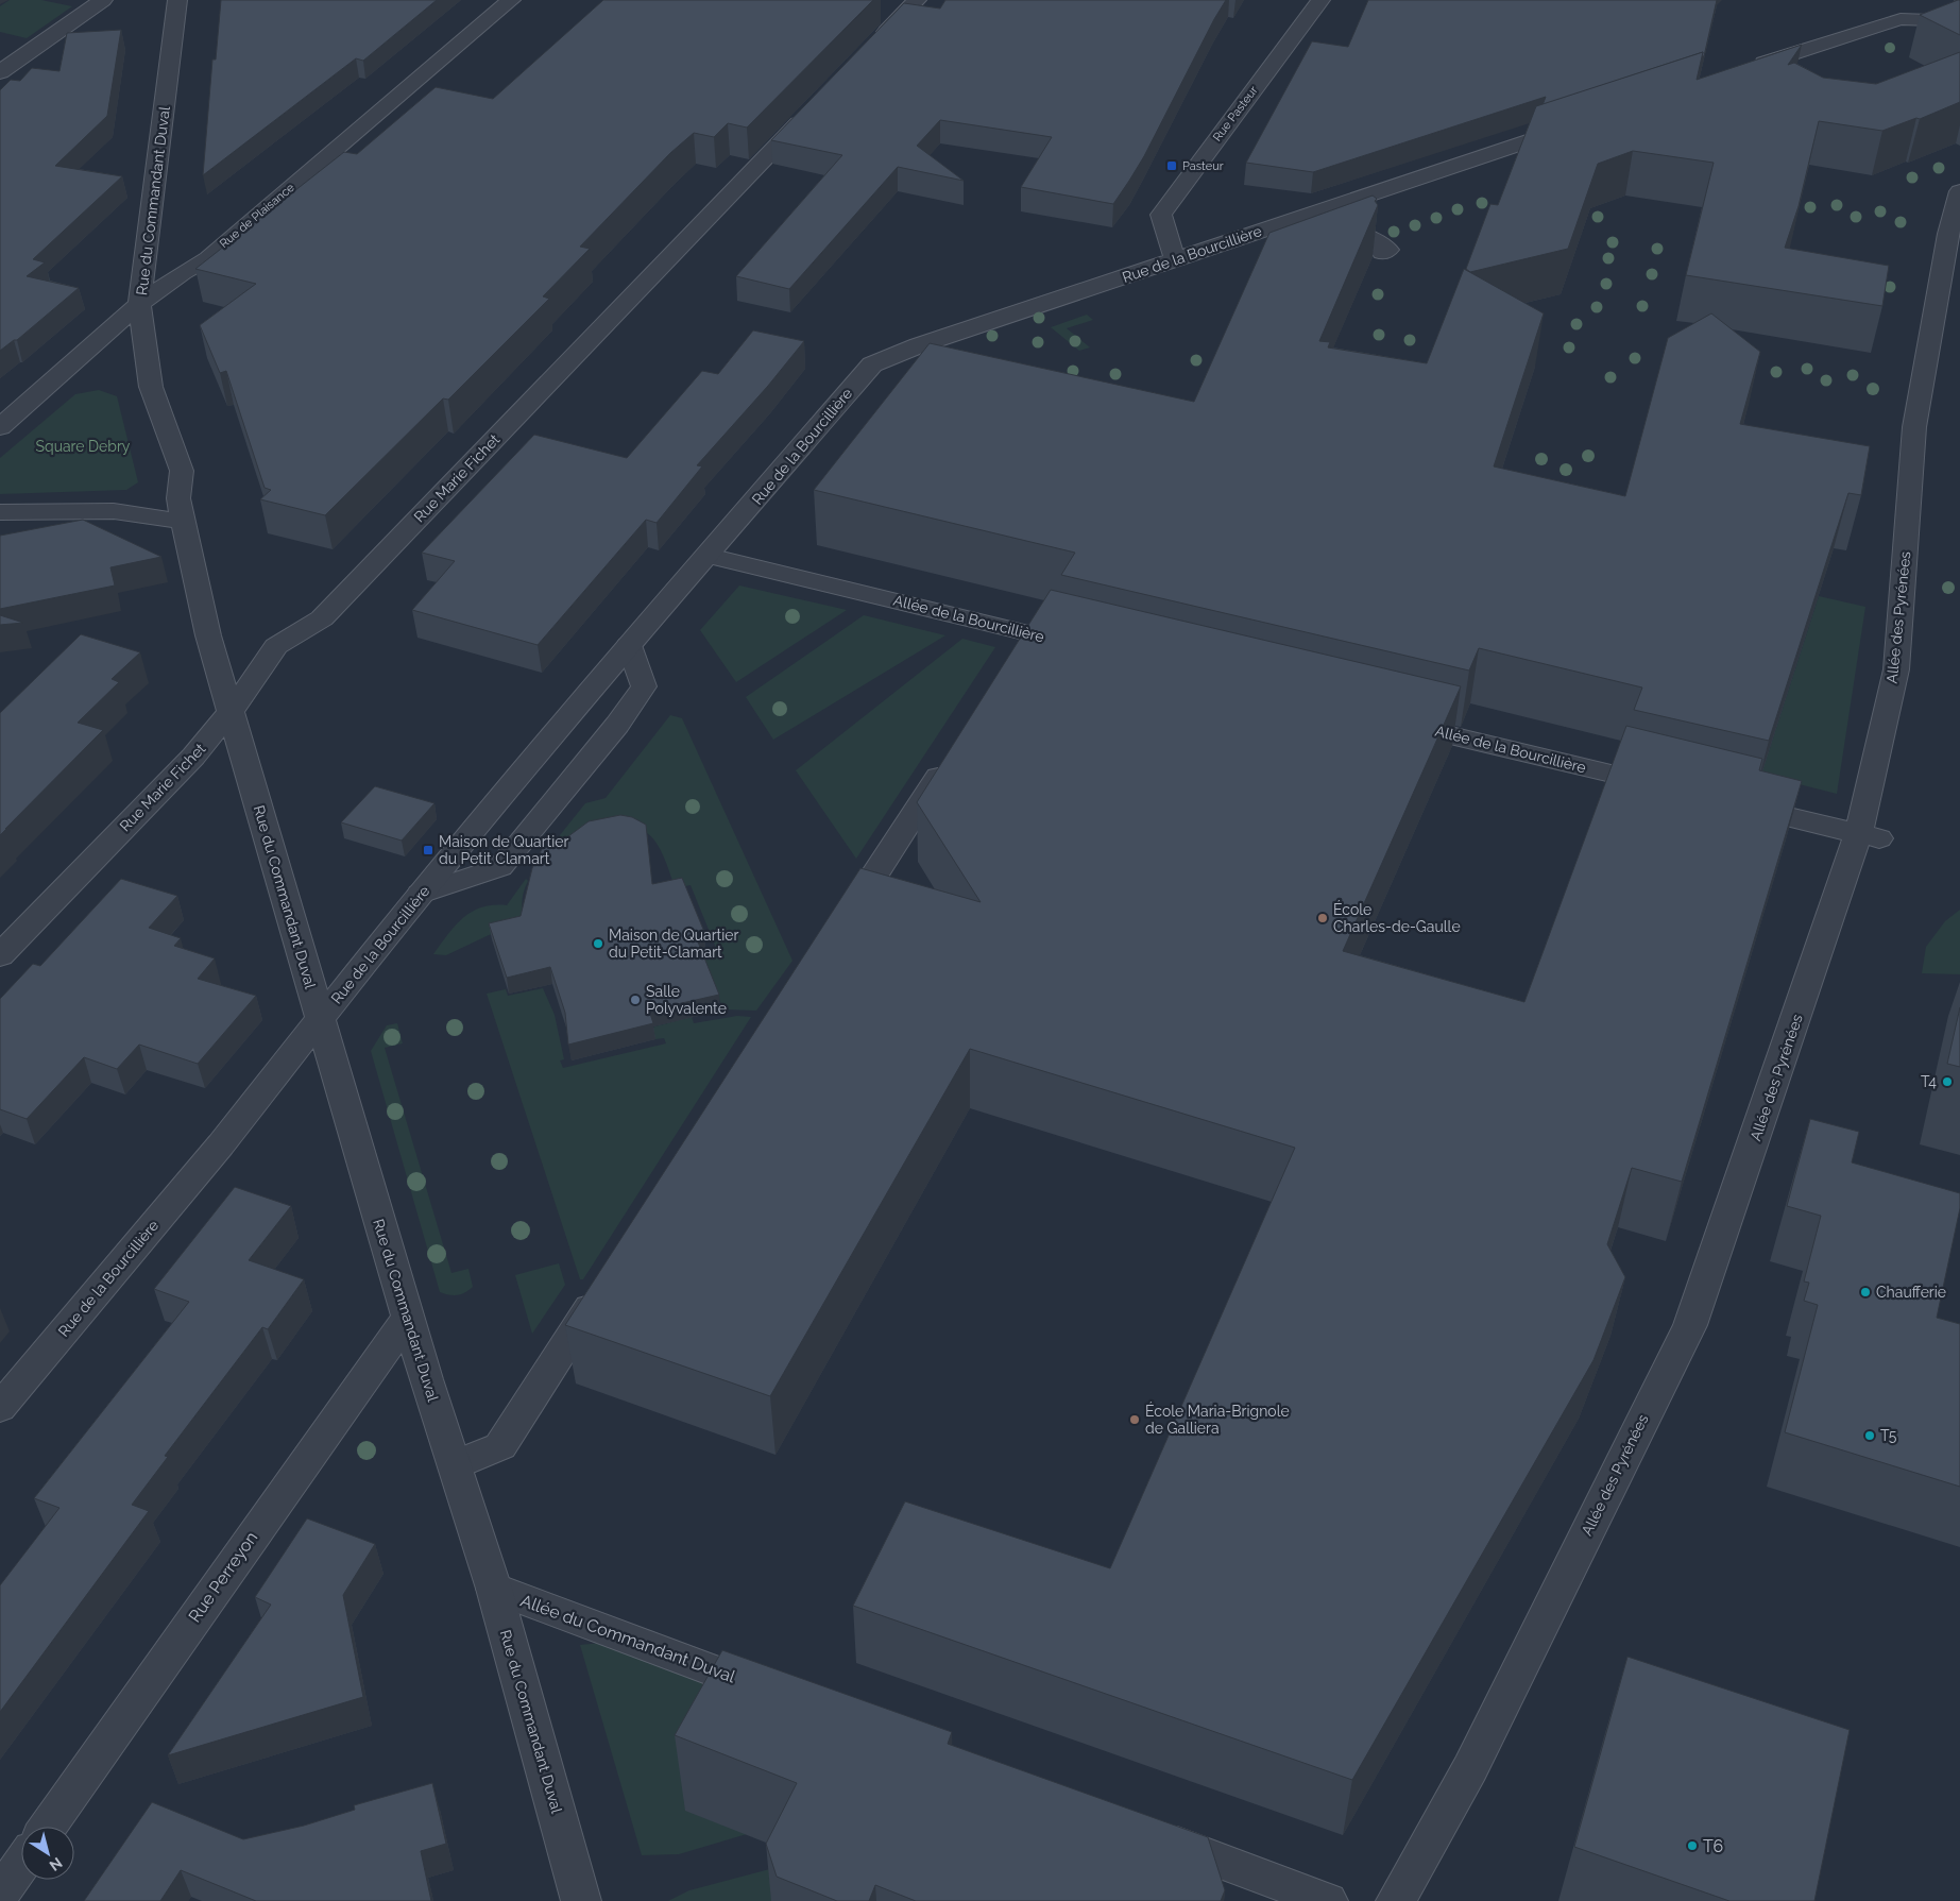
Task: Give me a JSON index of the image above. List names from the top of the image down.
{
  "streets": {
    "street": [
      "Rue Pasteur",
      "Rue du Commandant Duval",
      "Rue de Plaisance",
      "Rue de la Bourcillière",
      "Rue Marie Fichet",
      "Allée des Pyrénées",
      "Allée de la Bourcillière",
      "Rue Perreyon",
      "Allée du Commandant Duval"
    ]
  },
  "crossings": [
    ["Rue Pasteur", "Rue de la Bourcillière"],
    ["Rue du Commandant Duval", "Rue de Plaisance"],
    ["Rue du Commandant Duval", "Rue de la Bourcillière"],
    ["Rue du Commandant Duval", "Rue Marie Fichet"],
    ["Rue du Commandant Duval", "Rue Perreyon"],
    ["Rue du Commandant Duval", "Allée du Commandant Duval"],
    ["Rue de la Bourcillière", "Allée de la Bourcillière"]
  ],
  "parks": ["Square Debry"],
  "places": {
    "transit": ["Pasteur", "Maison de Quartier du Petit Clamart"],
    "other": [
      "École Charles-de-Gaulle",
      "Maison de Quartier du Petit-Clamart",
      "Salle Polyvalente",
      "T4",
      "Chaufferie",
      "École Maria-Brignole de Galliera",
      "T5",
      "T6"
    ]
  },
  "north": "bottom right"
}
